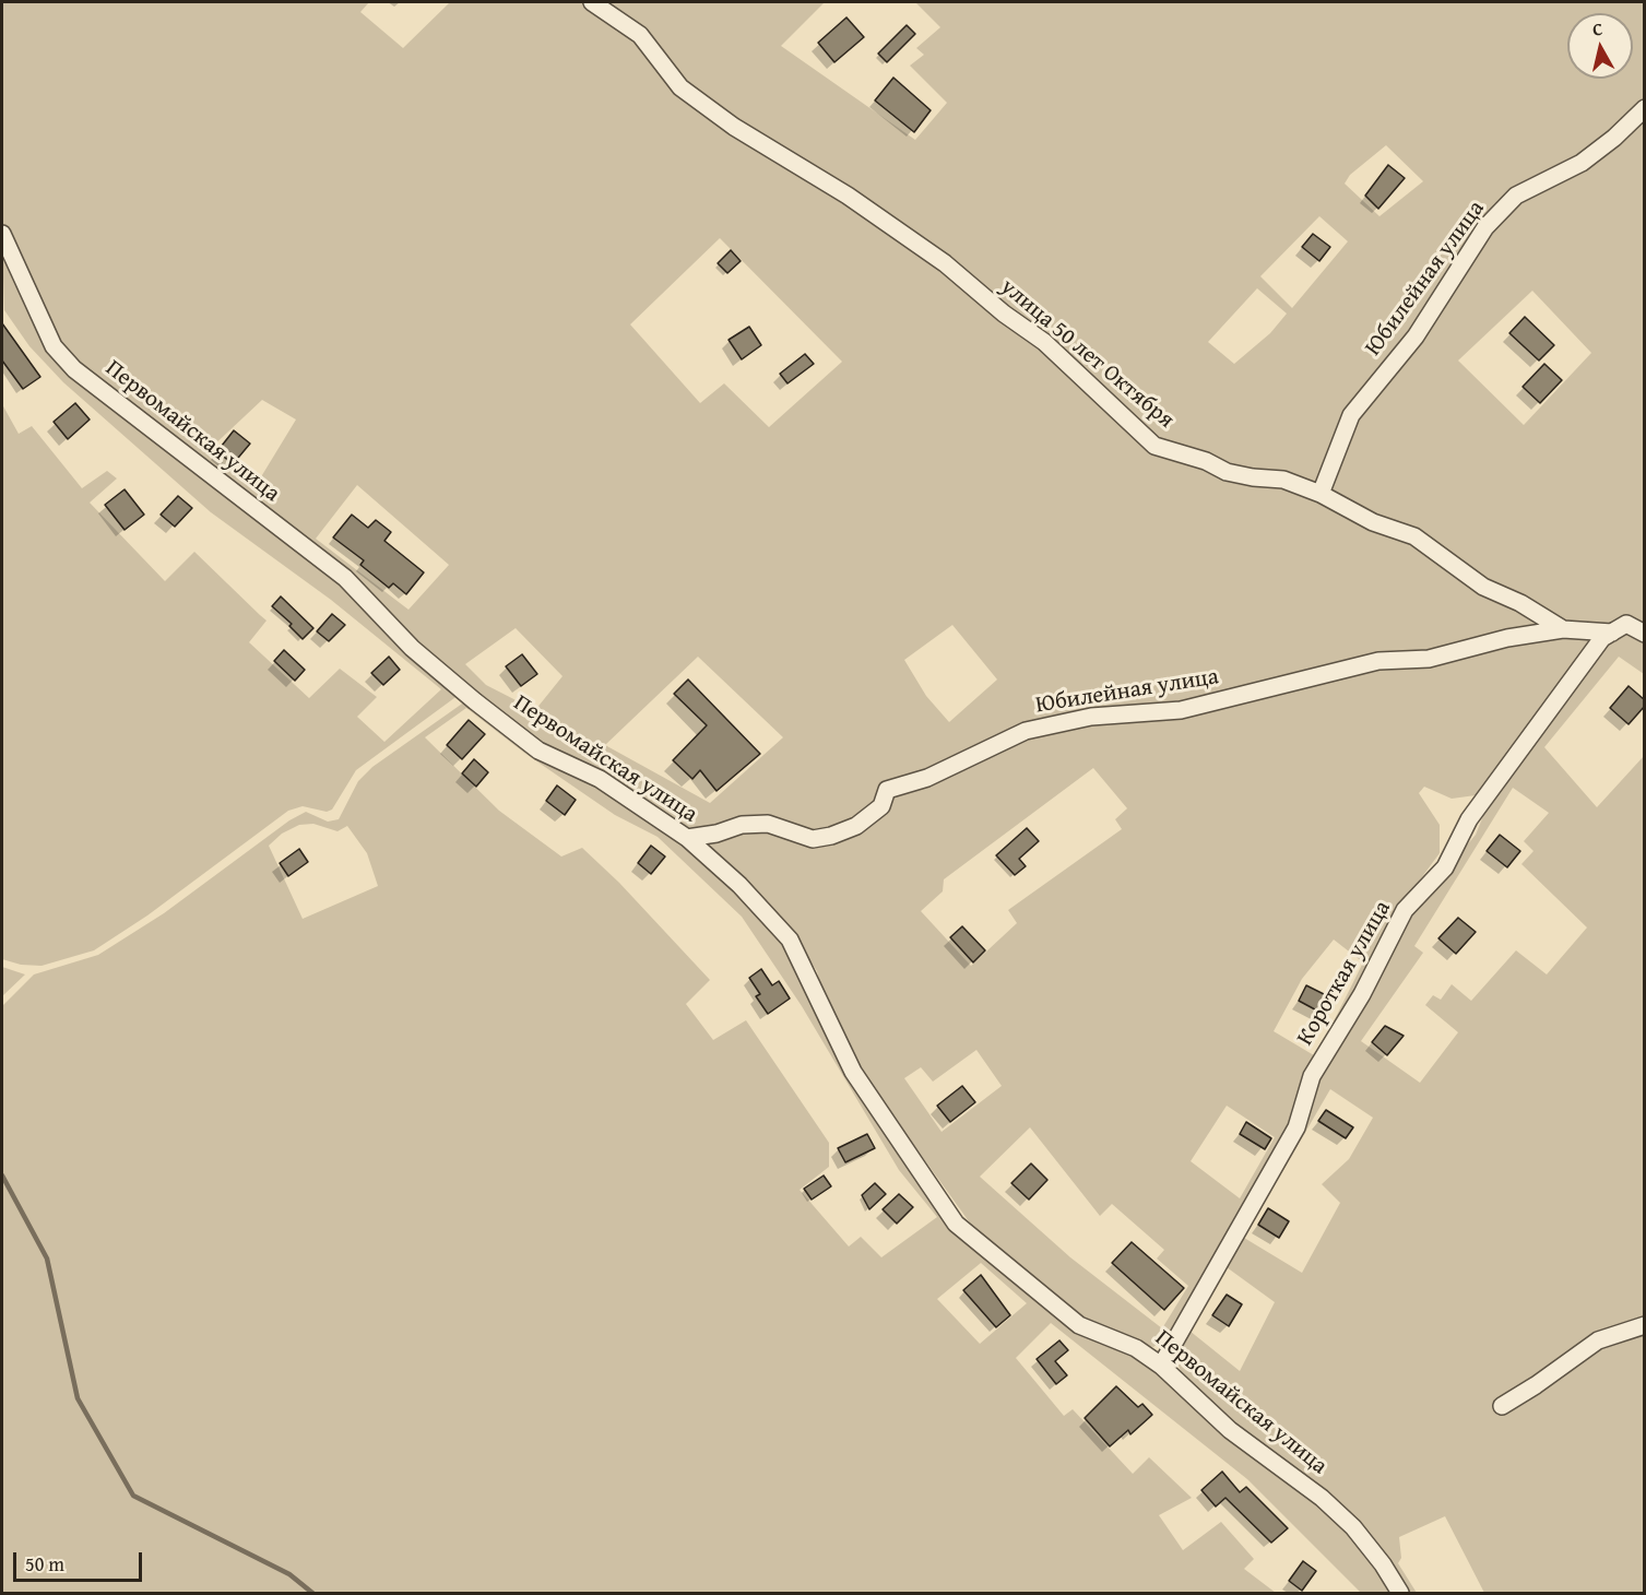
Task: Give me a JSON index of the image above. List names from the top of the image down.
{
  "streets": {
    "street": [
      "Юбилейная улица",
      "улица 50 лет Октября",
      "Первомайская улица",
      "Короткая улица"
    ]
  },
  "crossings": [
    ["Юбилейная улица", "улица 50 лет Октября"],
    ["Юбилейная улица", "Первомайская улица"],
    ["улица 50 лет Октября", "Короткая улица"],
    ["Первомайская улица", "Короткая улица"]
  ],
  "scale_bar": "50 m",
  "north": "top"
}
